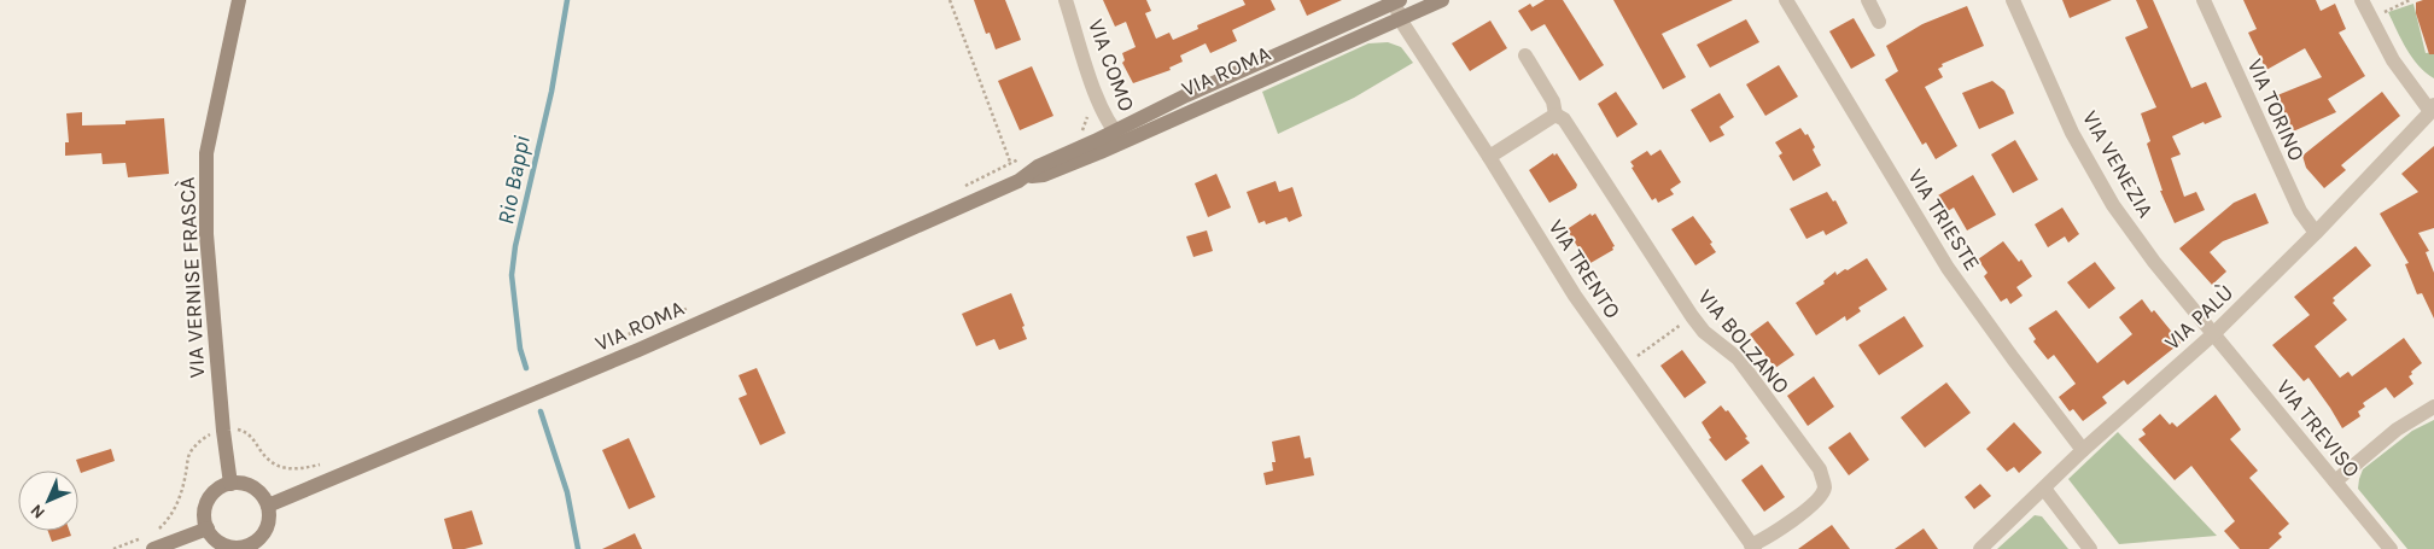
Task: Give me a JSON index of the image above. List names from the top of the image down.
{
  "streets": {
    "street": [
      "VIA COMO",
      "VIA ROMA",
      "VIA TORINO",
      "VIA VENEZIA",
      "VIA TRIESTE",
      "VIA TRENTO",
      "VIA VERNISE FRASCÀ",
      "VIA PALÙ",
      "VIA BOLZANO",
      "VIA TREVISO"
    ]
  },
  "crossings": [
    ["VIA COMO", "VIA ROMA"],
    ["VIA ROMA", "VIA TRENTO"],
    ["VIA ROMA", "VIA VERNISE FRASCÀ"],
    ["VIA TORINO", "VIA PALÙ"],
    ["VIA VENEZIA", "VIA PALÙ"],
    ["VIA VENEZIA", "VIA TREVISO"],
    ["VIA TRIESTE", "VIA PALÙ"],
    ["VIA TRENTO", "VIA BOLZANO"],
    ["VIA PALÙ", "VIA TREVISO"]
  ],
  "water": ["Rio Bappi"],
  "north": "bottom left"
}
